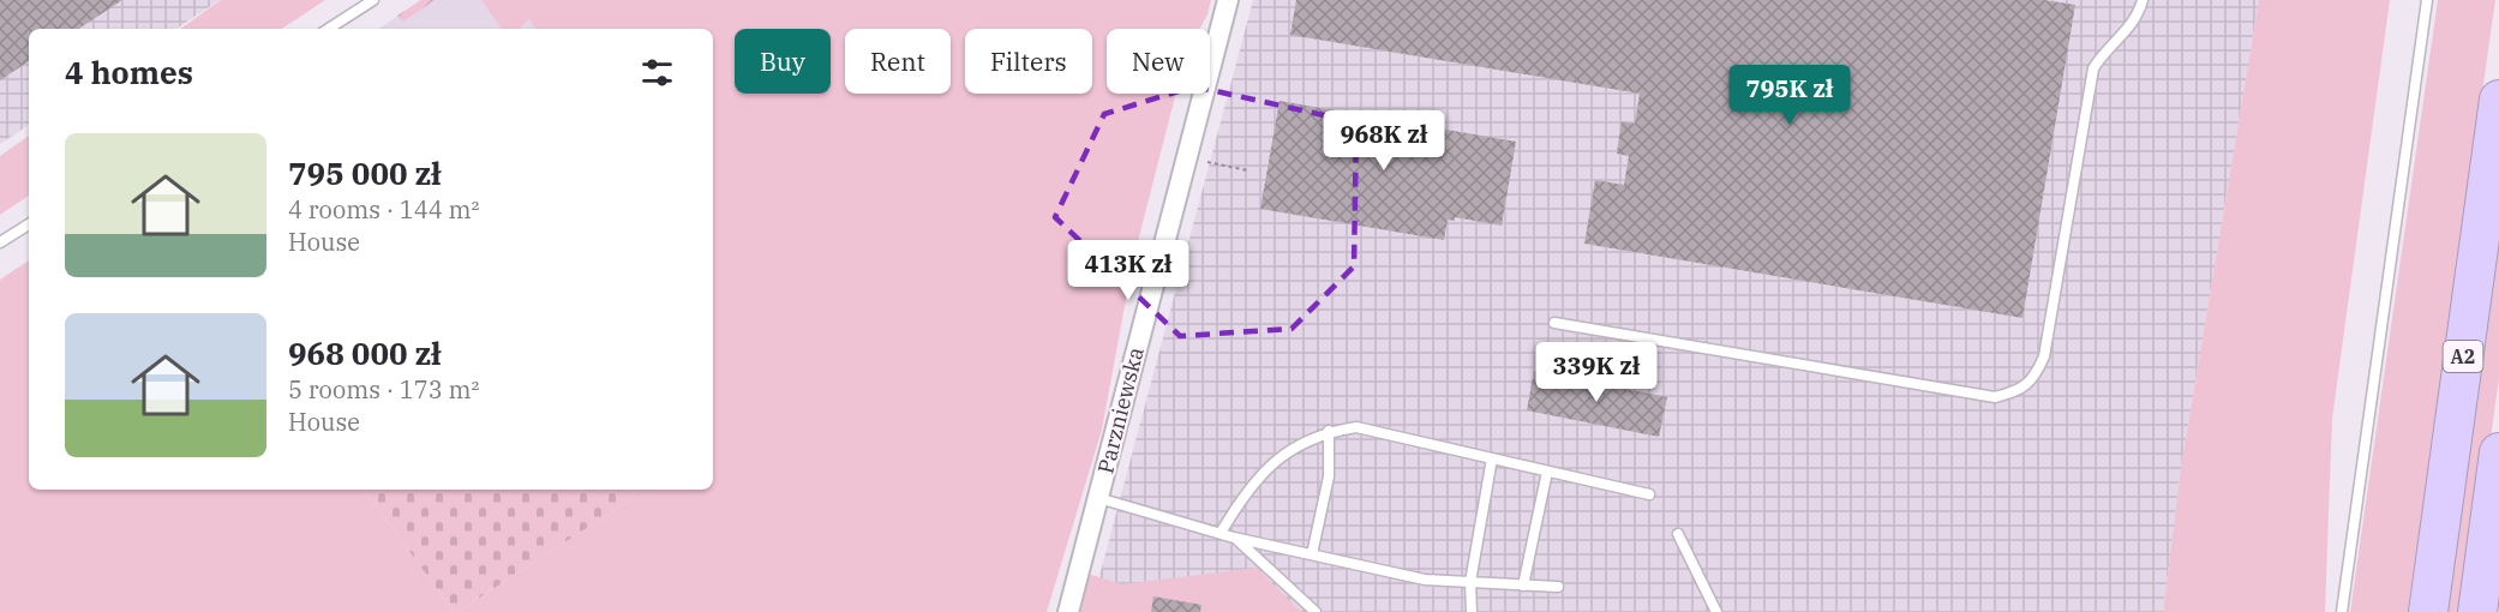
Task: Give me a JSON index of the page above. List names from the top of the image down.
{
  "streets": {
    "highway": ["A2"],
    "street": ["Parzniewska"]
  },
  "page": {
    "chip": [
      "Buy",
      "Rent",
      "Filters",
      "New"
    ],
    "heading": "4 homes",
    "price": [
      "795K zł",
      "968K zł",
      "413K zł",
      "339K zł"
    ],
    "list": [
      {
        "name": "795 000 zł",
        "note": "4 rooms · 144 m² · House"
      },
      {
        "name": "968 000 zł",
        "note": "5 rooms · 173 m² · House"
      }
    ]
  }
}
